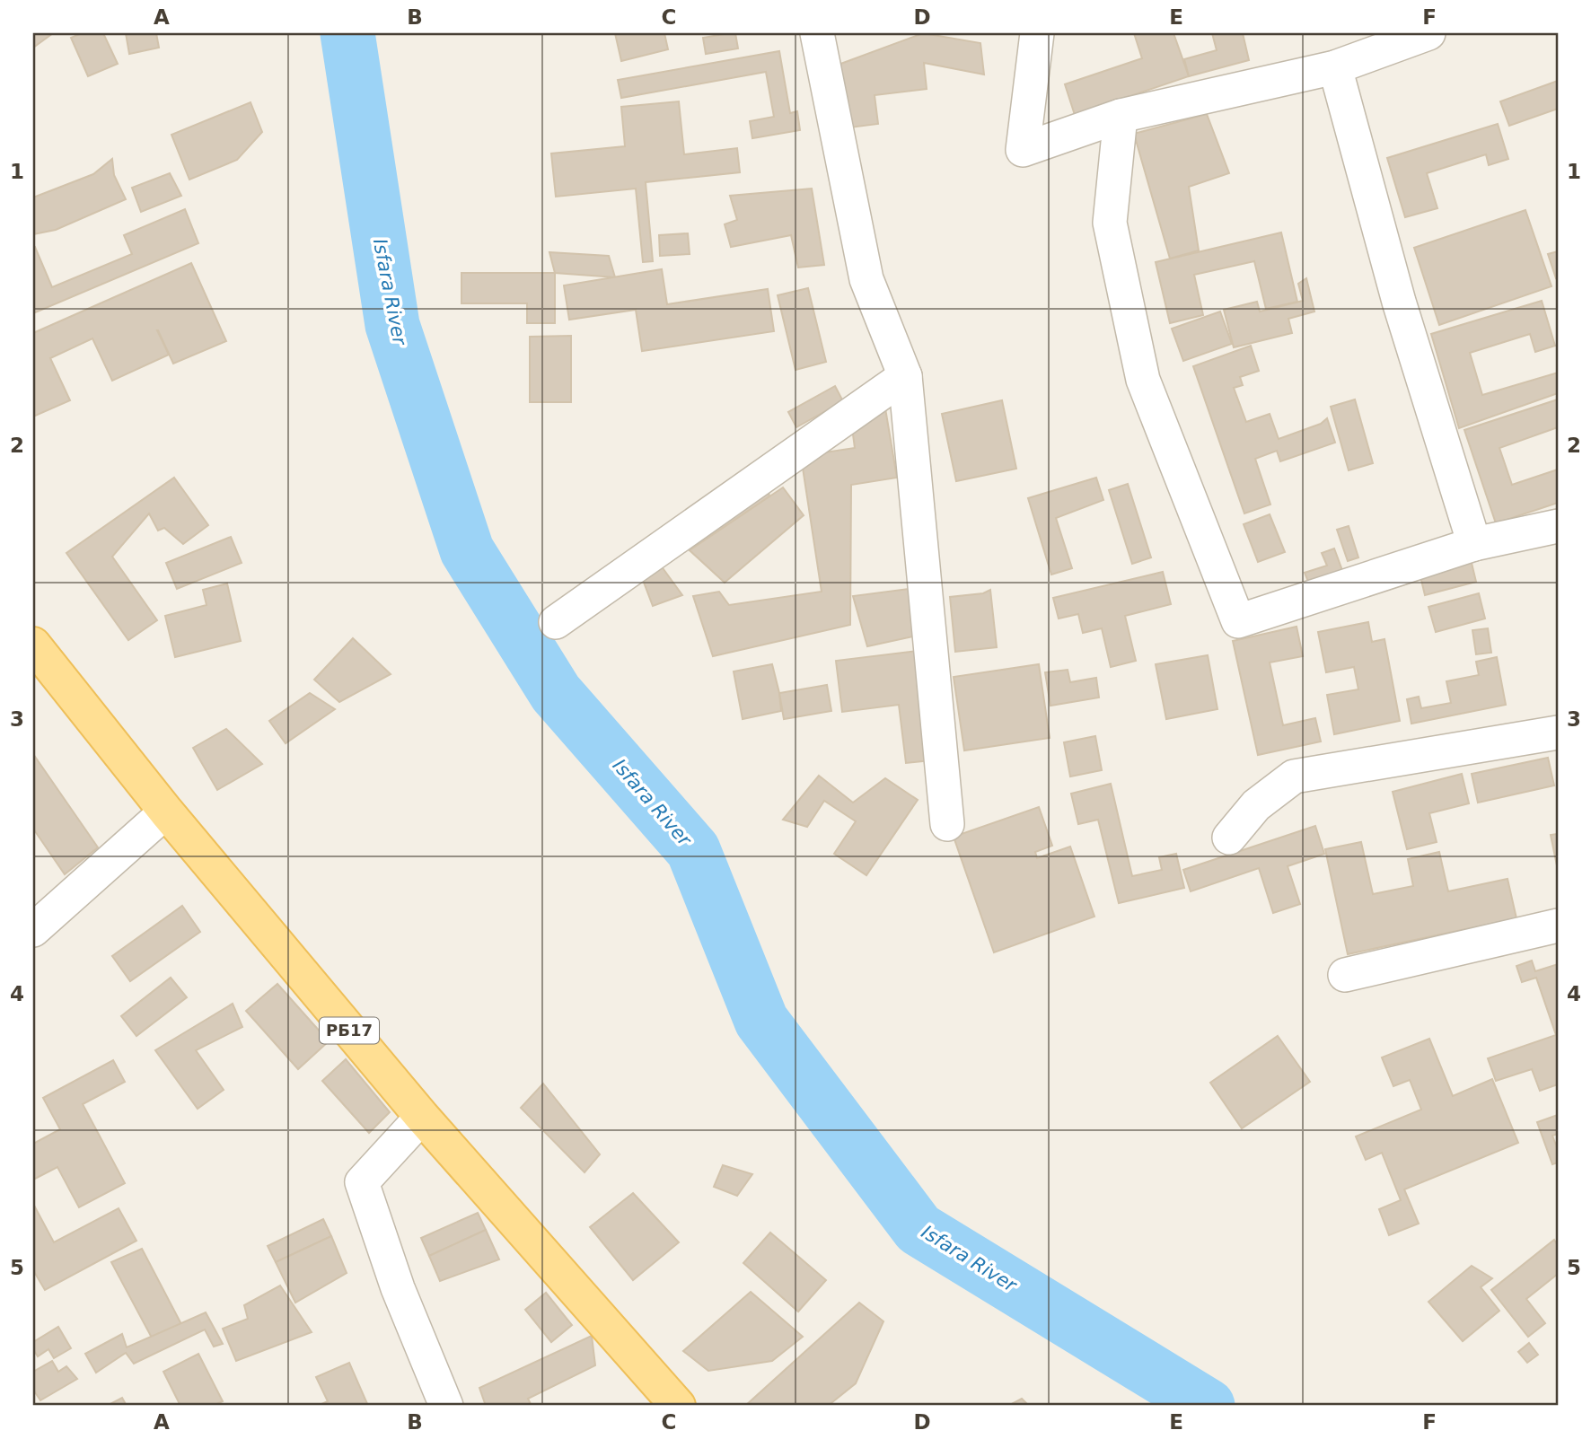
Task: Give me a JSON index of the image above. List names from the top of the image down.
{
  "streets": {
    "main road": ["РБ17"]
  },
  "water": ["Isfara River"],
  "grid": {
    "columns": [
      "A",
      "B",
      "C",
      "D",
      "E",
      "F"
    ],
    "rows": [
      "1",
      "2",
      "3",
      "4",
      "5"
    ]
  }
}
